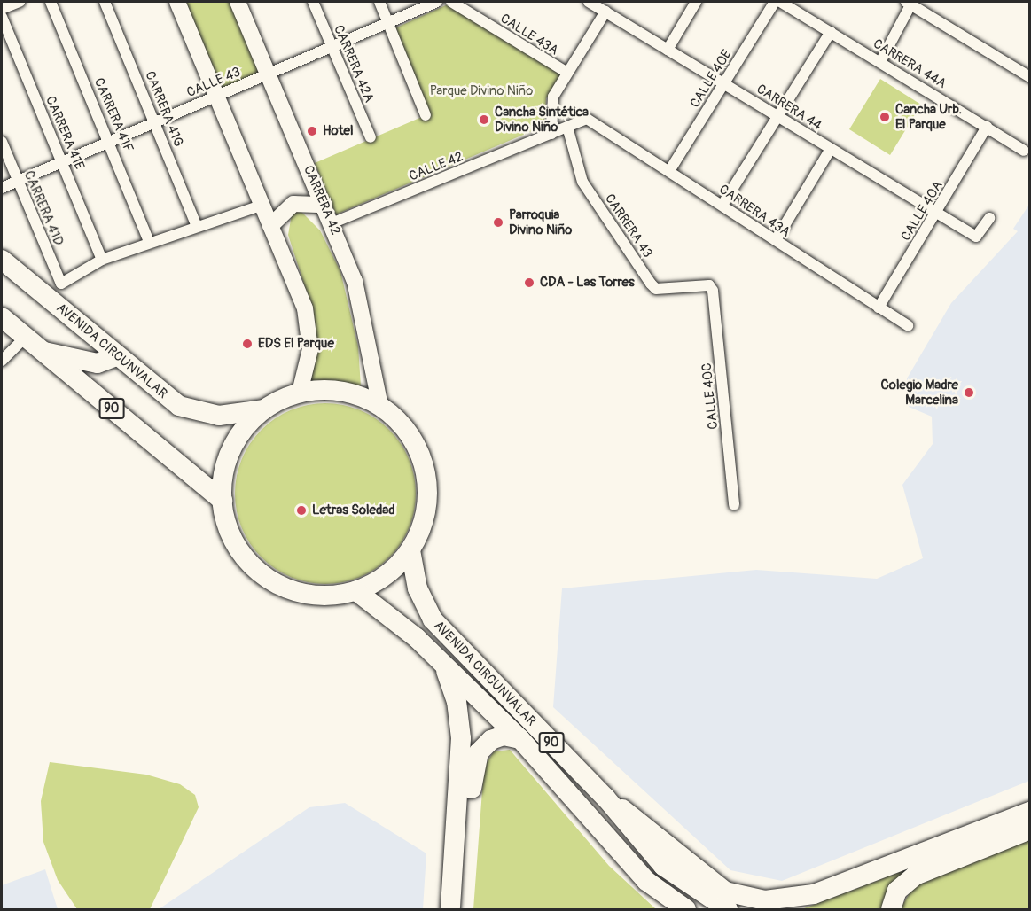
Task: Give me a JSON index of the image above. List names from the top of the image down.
{
  "streets": {
    "highway": ["AVENIDA CIRCUNVALAR", "90"],
    "street": [
      "CALLE 43A",
      "CARRERA 42A",
      "CARRERA 44A",
      "CALLE 40E",
      "CALLE 43",
      "CARRERA 44",
      "CARRERA 41G",
      "CARRERA 41F",
      "CARRERA 41E",
      "CALLE 42",
      "CARRERA 42",
      "CARRERA 41D",
      "CARRERA 43A",
      "CALLE 40A",
      "CARRERA 43",
      "CALLE 40C"
    ]
  },
  "crossings": [
    ["CARRERA 42A", "CALLE 43"],
    ["CARRERA 44A", "CALLE 40A"],
    ["CALLE 40E", "CARRERA 44"],
    ["CALLE 40E", "CARRERA 43A"],
    ["CALLE 43", "CARRERA 41G"],
    ["CALLE 43", "CARRERA 41F"],
    ["CALLE 43", "CARRERA 41E"],
    ["CALLE 43", "CARRERA 42"],
    ["CALLE 43", "CARRERA 41D"],
    ["CARRERA 44", "CALLE 40A"],
    ["CALLE 42", "CARRERA 42"],
    ["CALLE 42", "CARRERA 43A"],
    ["CALLE 42", "CARRERA 43"],
    ["CARRERA 43A", "CALLE 40A"],
    ["CARRERA 43", "CALLE 40C"]
  ],
  "parks": ["Parque Divino Niño"],
  "places": [
    "Cancha Urb. El Parque",
    "Cancha Sintética Divino Niño",
    "Hotel",
    "Parroquia Divino Niño",
    "CDA - Las Torres",
    "EDS El Parque",
    "Colegio Madre Marcelina",
    "Letras Soledad"
  ]
}
